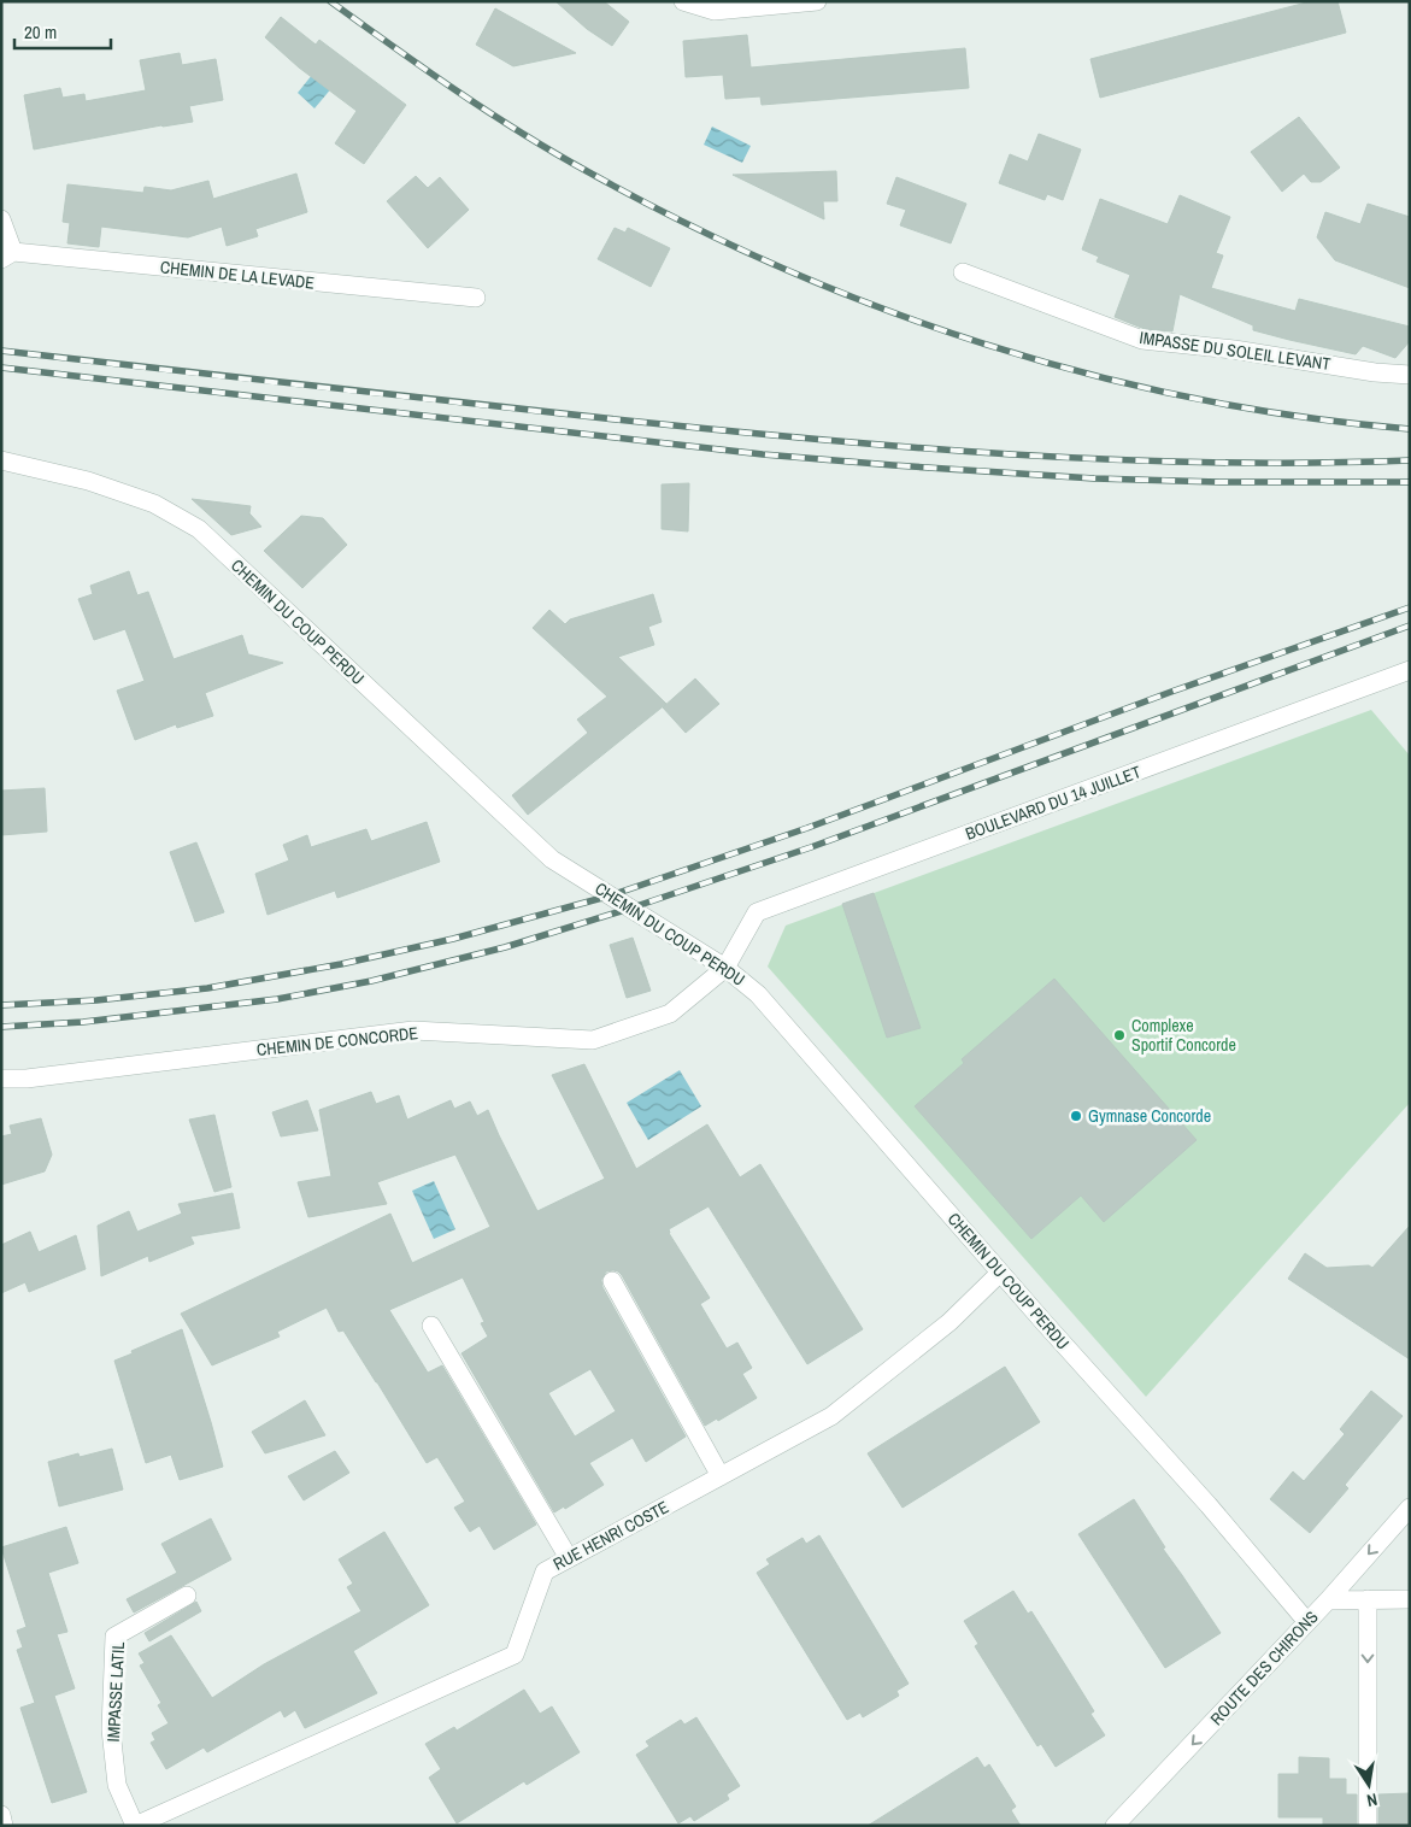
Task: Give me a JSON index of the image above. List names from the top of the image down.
{
  "streets": {
    "street": [
      "CHEMIN DE LA LEVADE",
      "IMPASSE DU SOLEIL LEVANT",
      "CHEMIN DU COUP PERDU",
      "BOULEVARD DU 14 JUILLET",
      "CHEMIN DE CONCORDE",
      "RUE HENRI COSTE",
      "ROUTE DES CHIRONS",
      "IMPASSE LATIL"
    ]
  },
  "crossings": [
    ["CHEMIN DU COUP PERDU", "BOULEVARD DU 14 JUILLET"],
    ["CHEMIN DU COUP PERDU", "CHEMIN DE CONCORDE"],
    ["CHEMIN DU COUP PERDU", "RUE HENRI COSTE"],
    ["CHEMIN DU COUP PERDU", "ROUTE DES CHIRONS"],
    ["BOULEVARD DU 14 JUILLET", "CHEMIN DE CONCORDE"],
    ["RUE HENRI COSTE", "IMPASSE LATIL"]
  ],
  "one_way": ["ROUTE DES CHIRONS"],
  "places": ["Complexe Sportif Concorde", "Gymnase Concorde"],
  "scale_bar": "20 m",
  "north": "bottom"
}
